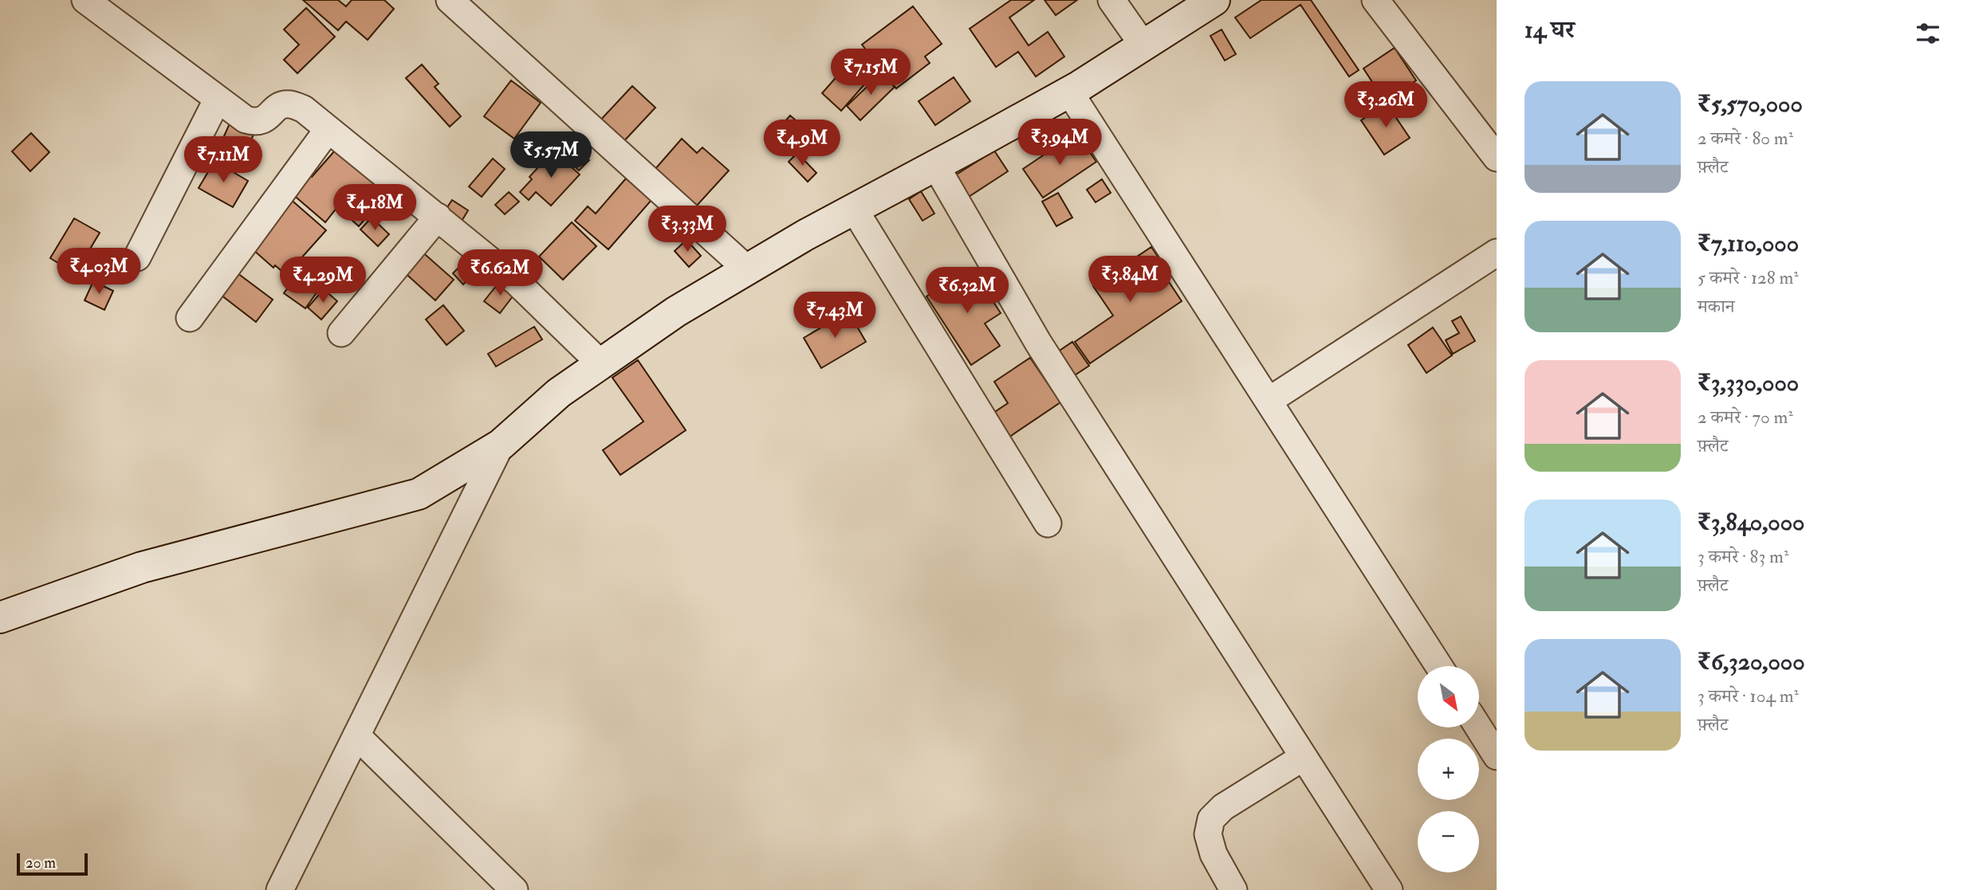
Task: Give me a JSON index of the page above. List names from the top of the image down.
{
  "scale_bar": "20 m",
  "north": "bottom right",
  "page": {
    "heading": "14 घर",
    "price": [
      "₹7.15M",
      "₹3.26M",
      "₹3.94M",
      "₹4.9M",
      "₹5.57M",
      "₹7.11M",
      "₹4.18M",
      "₹3.33M",
      "₹4.03M",
      "₹6.62M",
      "₹3.84M",
      "₹4.29M",
      "₹6.32M",
      "₹7.43M"
    ],
    "list": [
      {
        "name": "₹5,570,000",
        "note": "2 कमरे · 80 m² · फ़्लैट"
      },
      {
        "name": "₹7,110,000",
        "note": "5 कमरे · 128 m² · मकान"
      },
      {
        "name": "₹3,330,000",
        "note": "2 कमरे · 70 m² · फ़्लैट"
      },
      {
        "name": "₹3,840,000",
        "note": "3 कमरे · 83 m² · फ़्लैट"
      },
      {
        "name": "₹6,320,000",
        "note": "3 कमरे · 104 m² · फ़्लैट"
      }
    ],
    "map_buttons": ["+", "−"],
    "scale": "20 m"
  }
}
